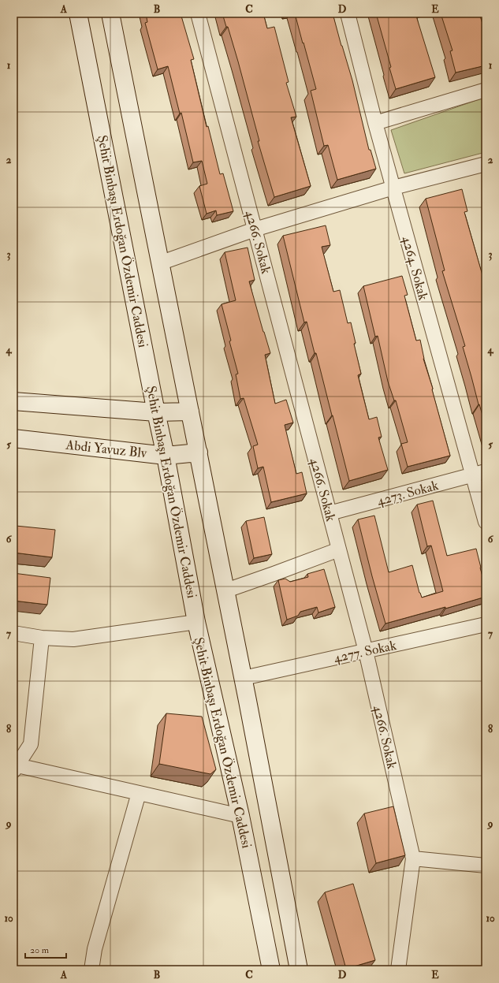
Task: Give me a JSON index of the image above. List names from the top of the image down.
{
  "streets": {
    "main road": ["Şehit Binbaşı Erdoğan Özdemir Caddesi", "Abdi Yavuz Blv"],
    "street": [
      "4266. Sokak",
      "4264. Sokak",
      "4273. Sokak",
      "4277. Sokak"
    ]
  },
  "crossings": [
    ["Şehit Binbaşı Erdoğan Özdemir Caddesi", "Abdi Yavuz Blv"],
    ["Şehit Binbaşı Erdoğan Özdemir Caddesi", "4277. Sokak"],
    ["4266. Sokak", "4273. Sokak"],
    ["4266. Sokak", "4277. Sokak"],
    ["4264. Sokak", "4273. Sokak"]
  ],
  "scale_bar": "20 m",
  "grid": {
    "columns": [
      "A",
      "B",
      "C",
      "D",
      "E"
    ],
    "rows": [
      "1",
      "2",
      "3",
      "4",
      "5",
      "6",
      "7",
      "8",
      "9",
      "10"
    ]
  }
}
